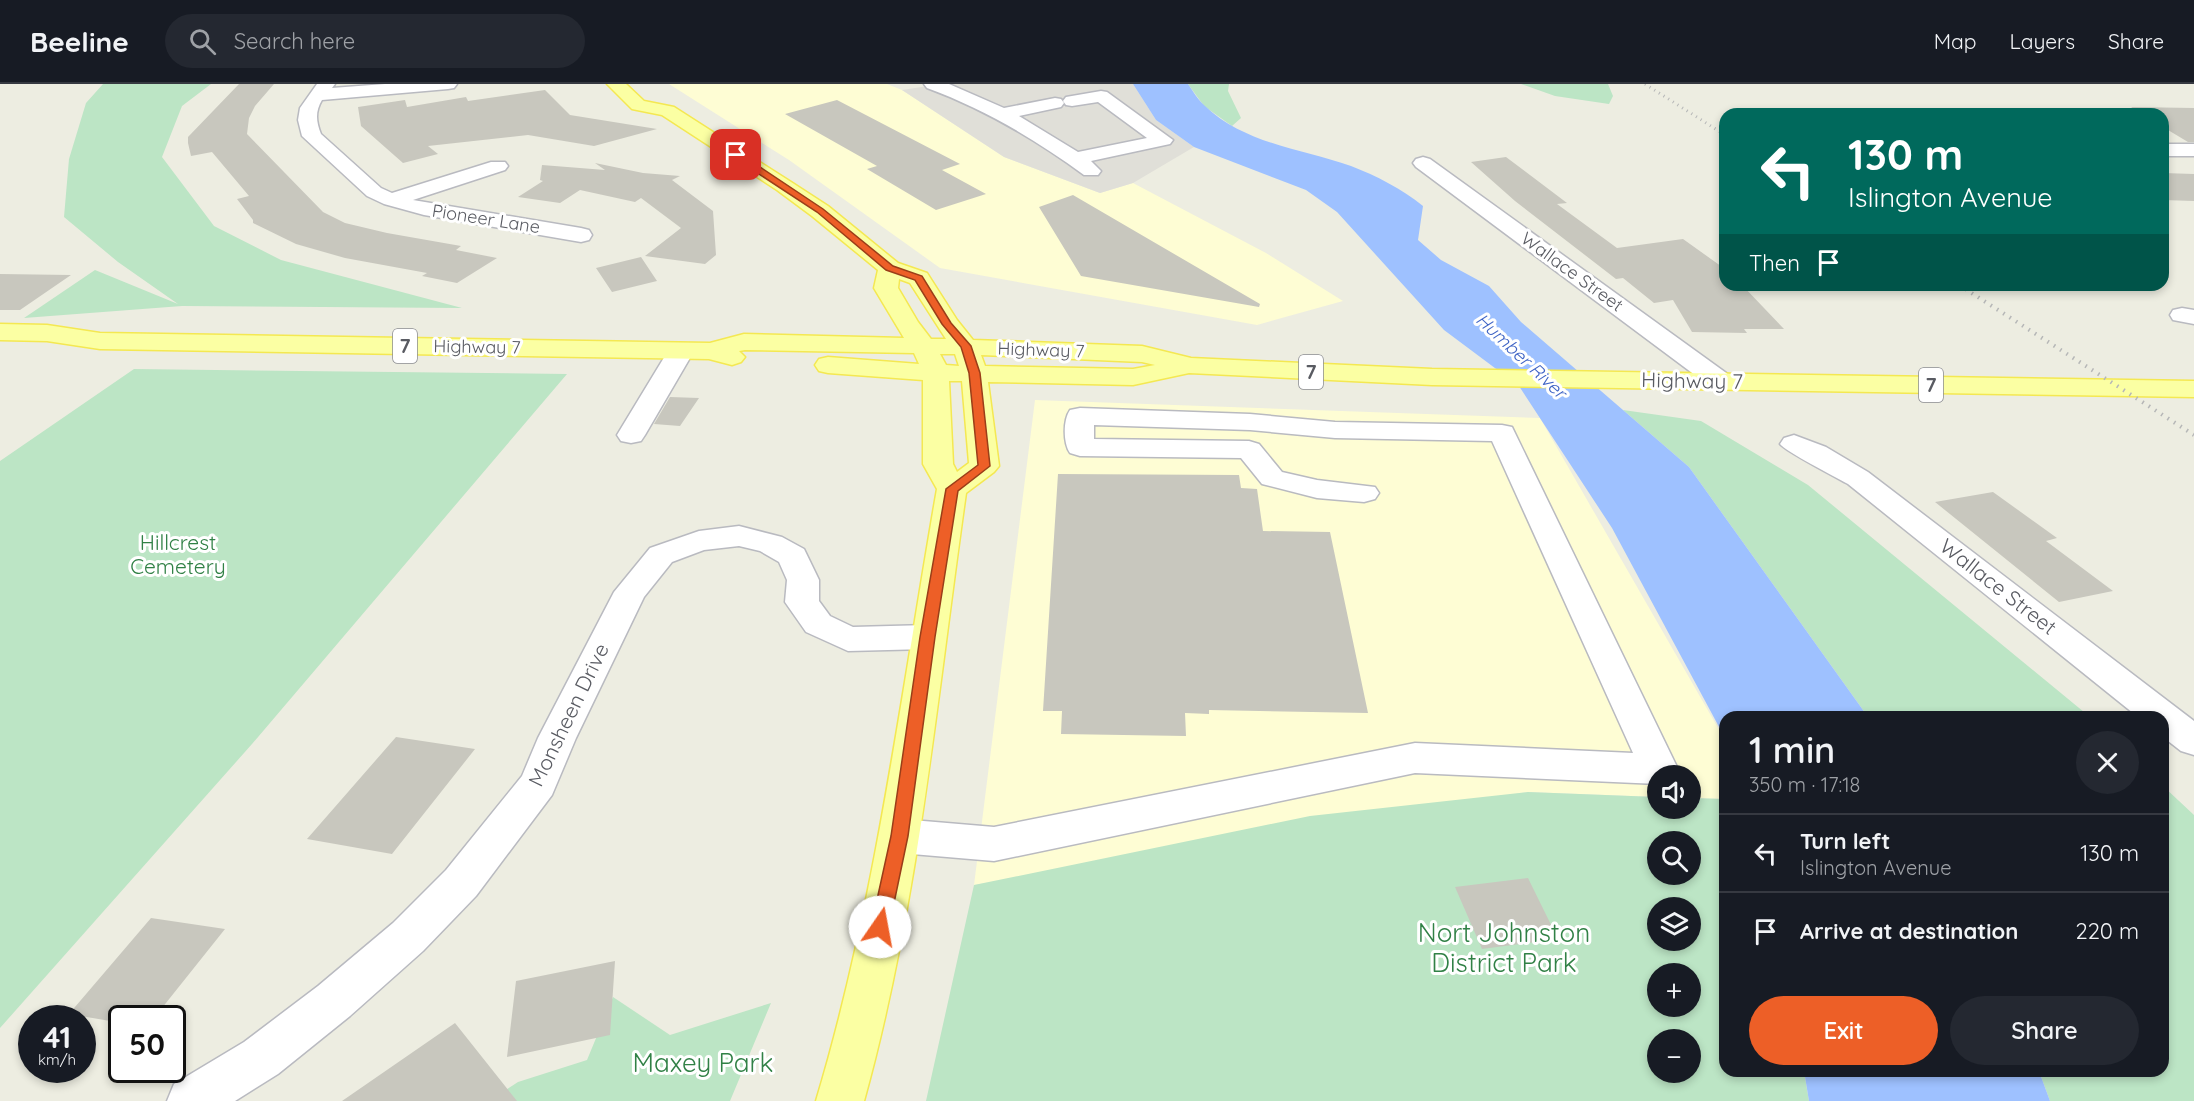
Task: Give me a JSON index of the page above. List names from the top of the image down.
{
  "streets": {
    "main road": ["7", "Highway 7"],
    "street": ["Pioneer Lane", "Wallace Street", "Monsheen Drive"]
  },
  "crossings": [
    ["Wallace Street", "Highway 7"]
  ],
  "water": ["Humber River"],
  "parks": ["Hillcrest Cemetery", "Nort Johnston District Park", "Maxey Park"],
  "page": {
    "header": "Beeline",
    "search": "Search here",
    "nav": ["Map", "Layers", "Share"],
    "turn": ["130 m", "Islington Avenue"],
    "then": "Then",
    "heading": ["1 min", "350 m · 17:18"],
    "map_buttons": ["+", "−"],
    "list": [
      {
        "name": "Turn left",
        "note": "Islington Avenue",
        "value": "130 m"
      },
      {
        "name": "Arrive at destination",
        "value": "220 m"
      }
    ],
    "buttons": ["Exit", "Share"],
    "speed": "41 km/h",
    "limit": "50"
  }
}
